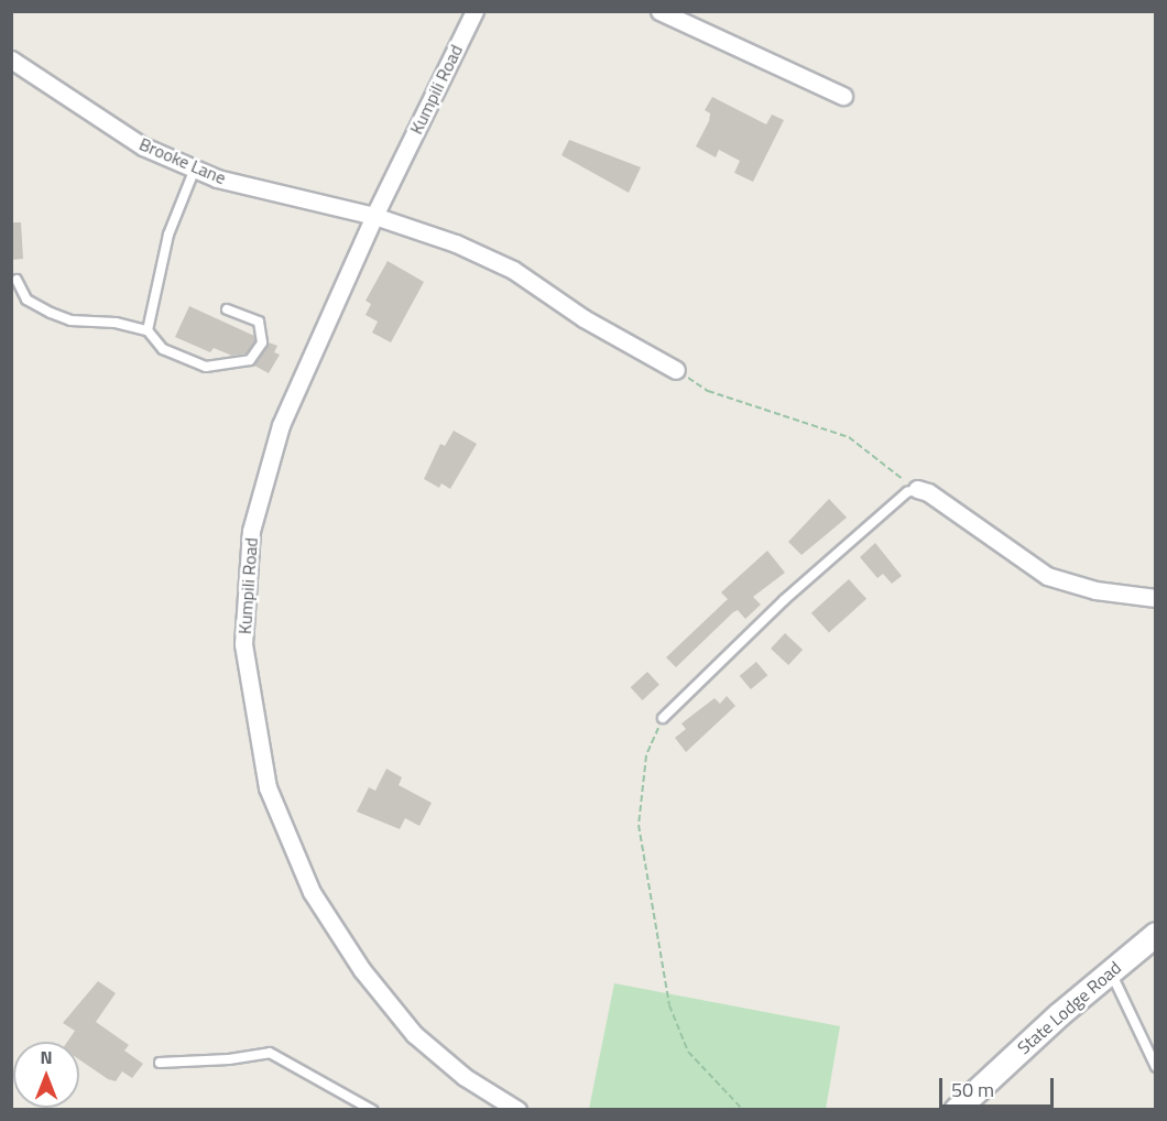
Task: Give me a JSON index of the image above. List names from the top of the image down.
{
  "streets": {
    "street": ["Kumpili Road", "Brooke Lane", "State Lodge Road"]
  },
  "crossings": [
    ["Kumpili Road", "Brooke Lane"]
  ],
  "scale_bar": "50 m",
  "north": "top"
}
